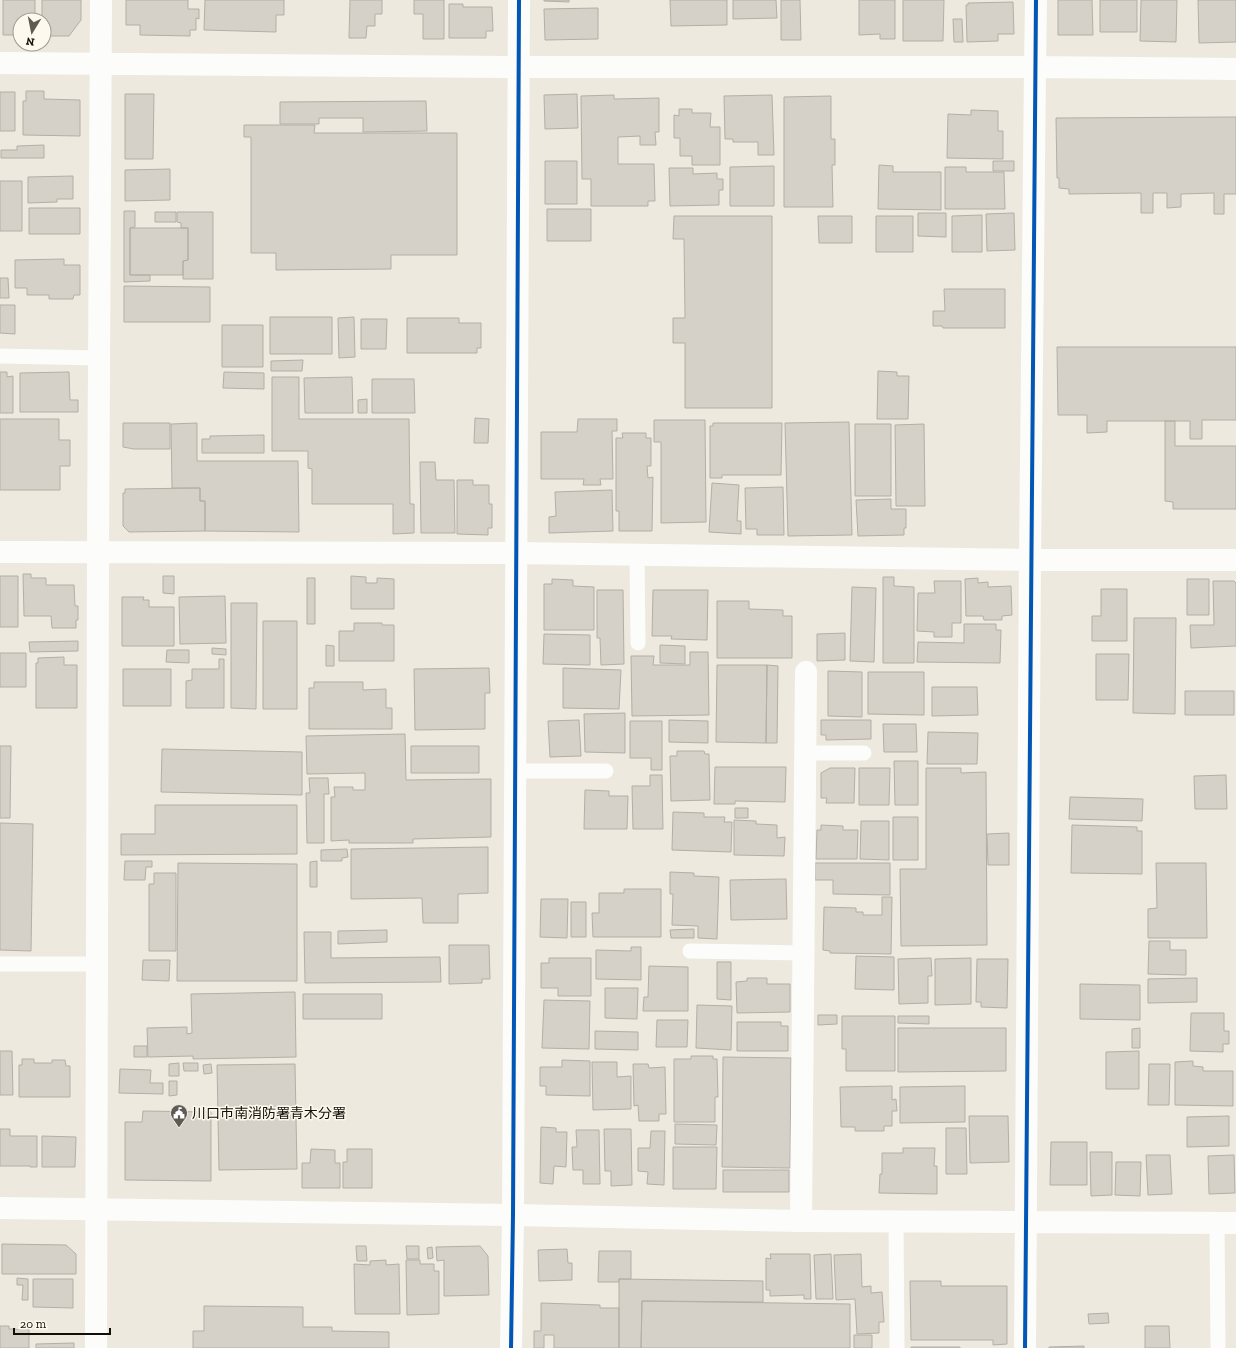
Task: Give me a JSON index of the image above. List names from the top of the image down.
{
  "places": {
    "public building": ["川口市南消防署青木分署"]
  },
  "scale_bar": "20 m",
  "north": "bottom"
}
